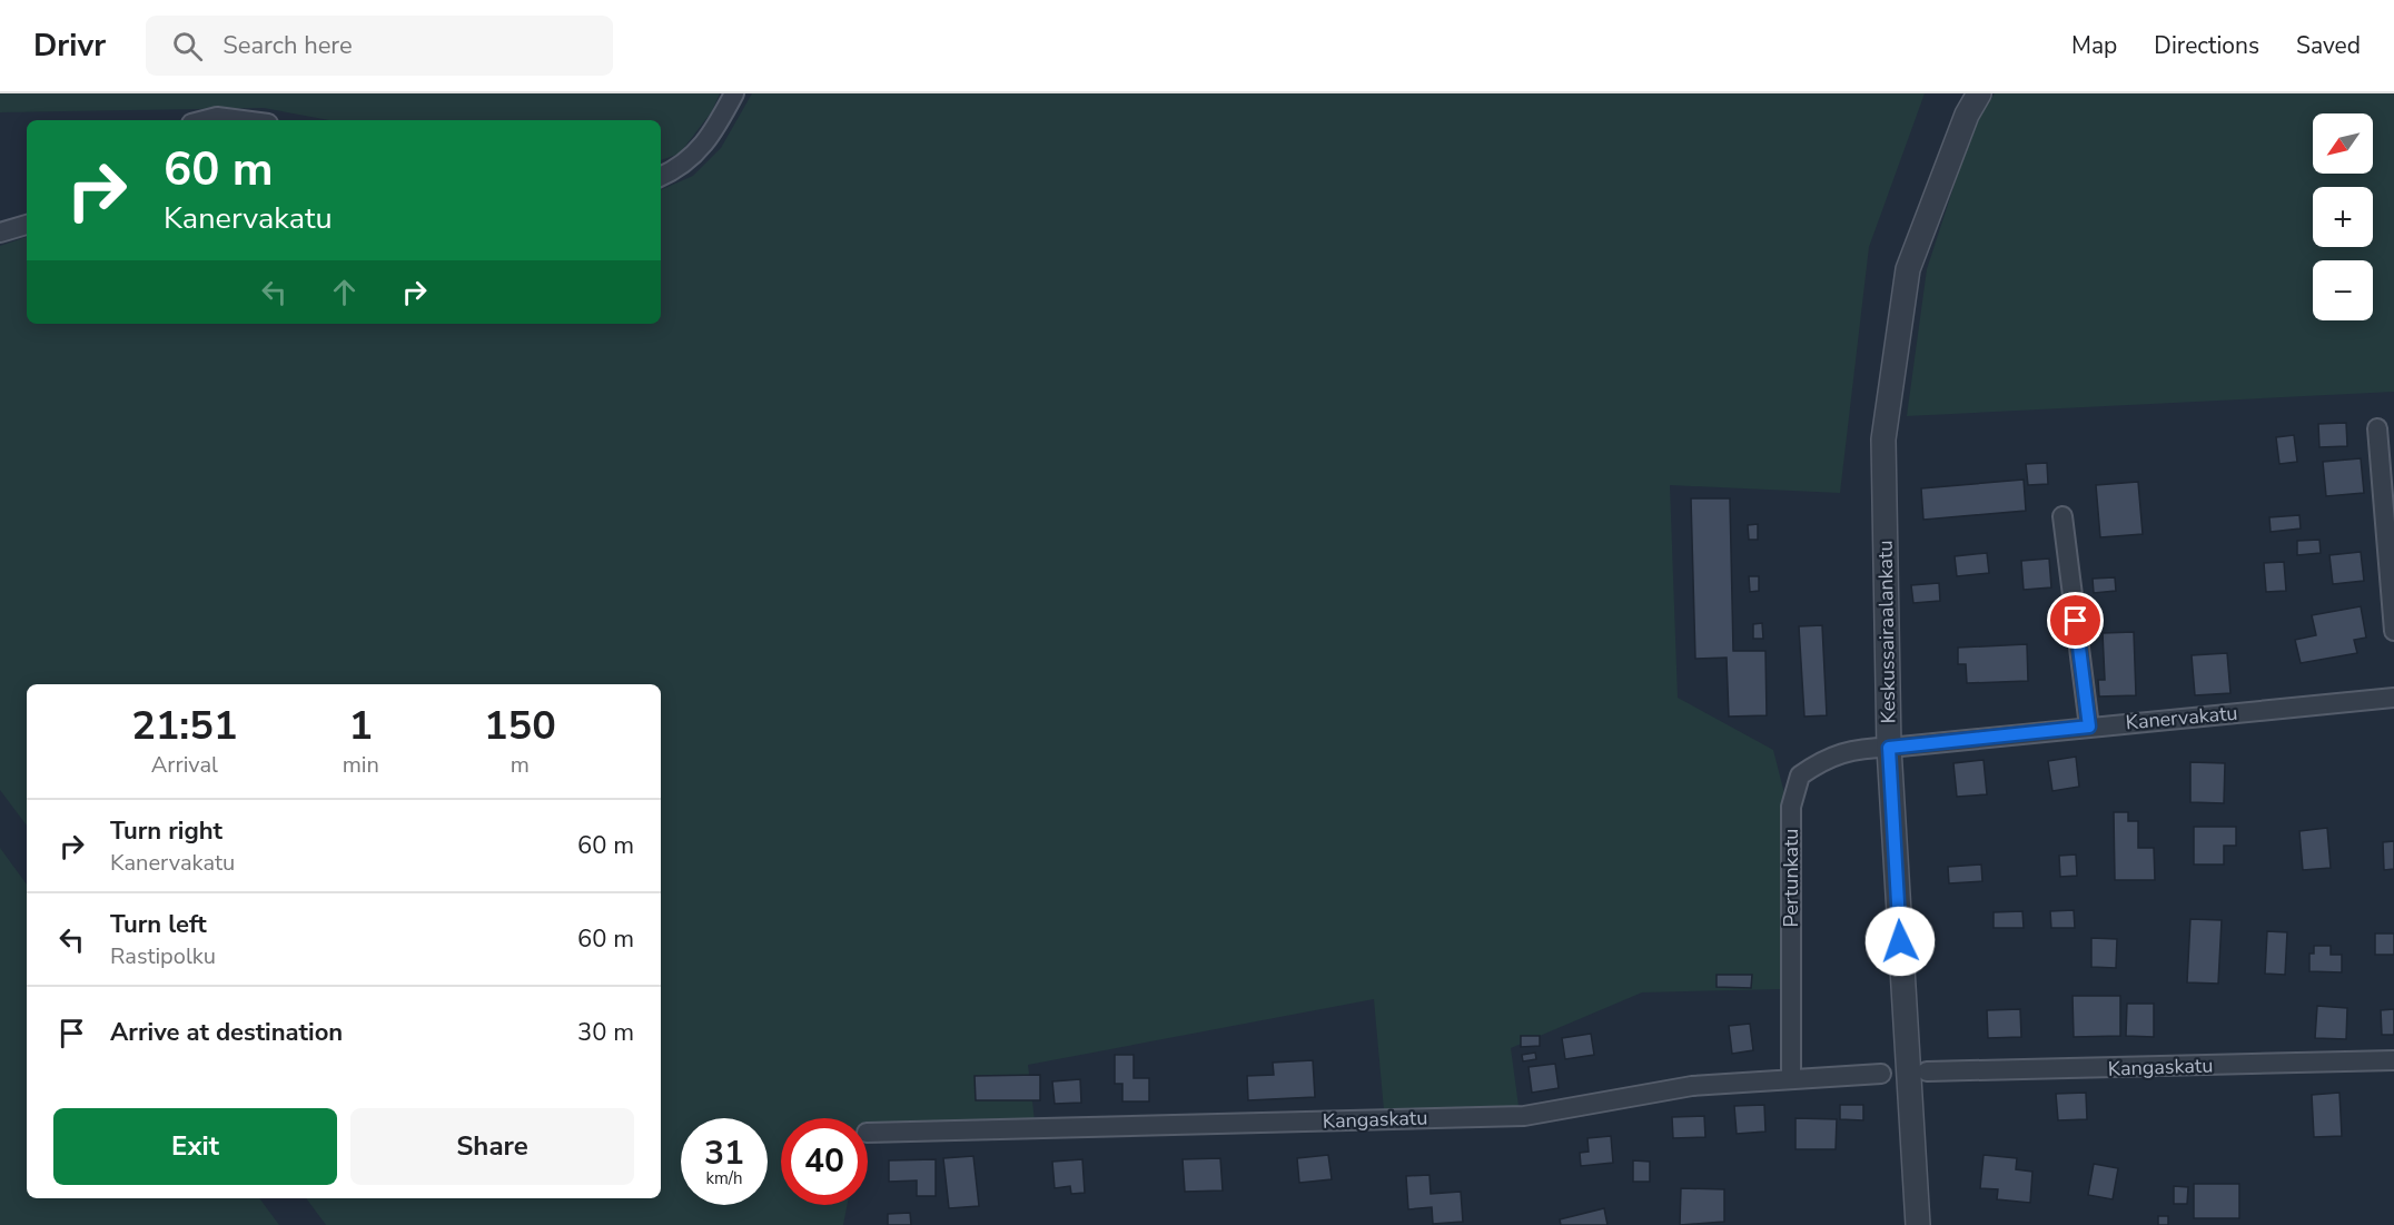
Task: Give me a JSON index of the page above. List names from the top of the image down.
{
  "streets": {
    "street": [
      "Keskussairaalankatu",
      "Kanervakatu",
      "Pertunkatu",
      "Kangaskatu"
    ]
  },
  "crossings": [
    ["Keskussairaalankatu", "Kanervakatu"],
    ["Keskussairaalankatu", "Pertunkatu"],
    ["Kanervakatu", "Pertunkatu"],
    ["Pertunkatu", "Kangaskatu"]
  ],
  "north": "bottom left",
  "page": {
    "header": "Drivr",
    "search": "Search here",
    "nav": ["Map", "Directions", "Saved"],
    "map_buttons": ["+", "−"],
    "turn": ["60 m", "Kanervakatu"],
    "eta": [
      "21:51",
      "Arrival",
      "1",
      "min",
      "150",
      "m"
    ],
    "list": [
      {
        "name": "Turn right",
        "note": "Kanervakatu",
        "value": "60 m"
      },
      {
        "name": "Turn left",
        "note": "Rastipolku",
        "value": "60 m"
      },
      {
        "name": "Arrive at destination",
        "value": "30 m"
      }
    ],
    "buttons": ["Exit", "Share"],
    "speed": "31 km/h",
    "limit": "40"
  }
}
